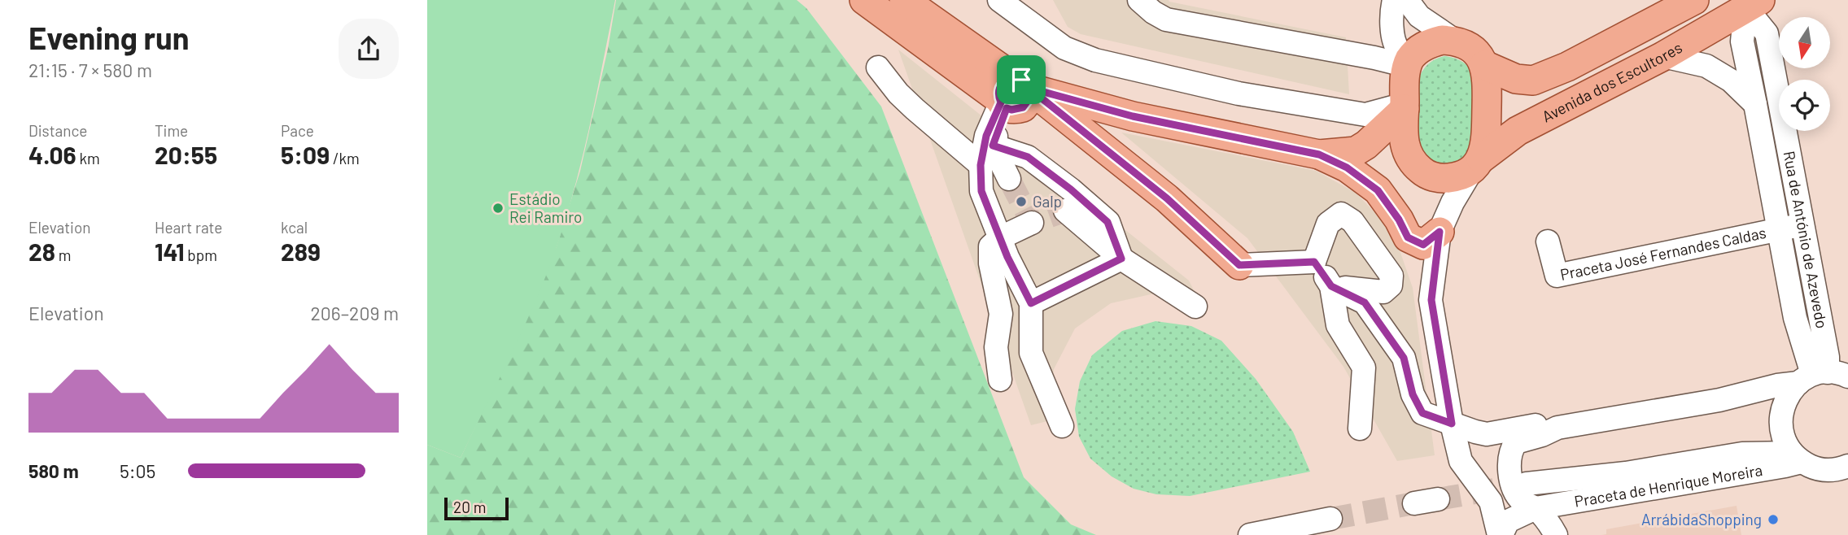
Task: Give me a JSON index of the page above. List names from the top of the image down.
{
  "streets": {
    "main road": ["Avenida dos Escultores"],
    "street": ["Rua de António de Azevedo", "Praceta José Fernandes Caldas", "Praceta de Henrique Moreira"]
  },
  "crossings": [
    ["Avenida dos Escultores", "Rua de António de Azevedo"],
    ["Rua de António de Azevedo", "Praceta José Fernandes Caldas"]
  ],
  "places": ["Galp", "Estádio Rei Ramiro", "ArrábidaShopping"],
  "scale_bar": "20 m",
  "north": "bottom",
  "page": {
    "heading": ["Evening run", "21:15 · 7 × 580 m"],
    "stats": [
      ["Distance", "4.06 km"],
      ["Time", "20:55"],
      ["Pace", "5:09 /km"],
      ["Elevation", "28 m"],
      ["Heart rate", "141 bpm"],
      ["kcal", "289"]
    ],
    "chart": ["Elevation", "206–209 m"],
    "list": [
      {
        "name": "580 m",
        "note": "5:05"
      }
    ],
    "scale": "20 m"
  }
}
